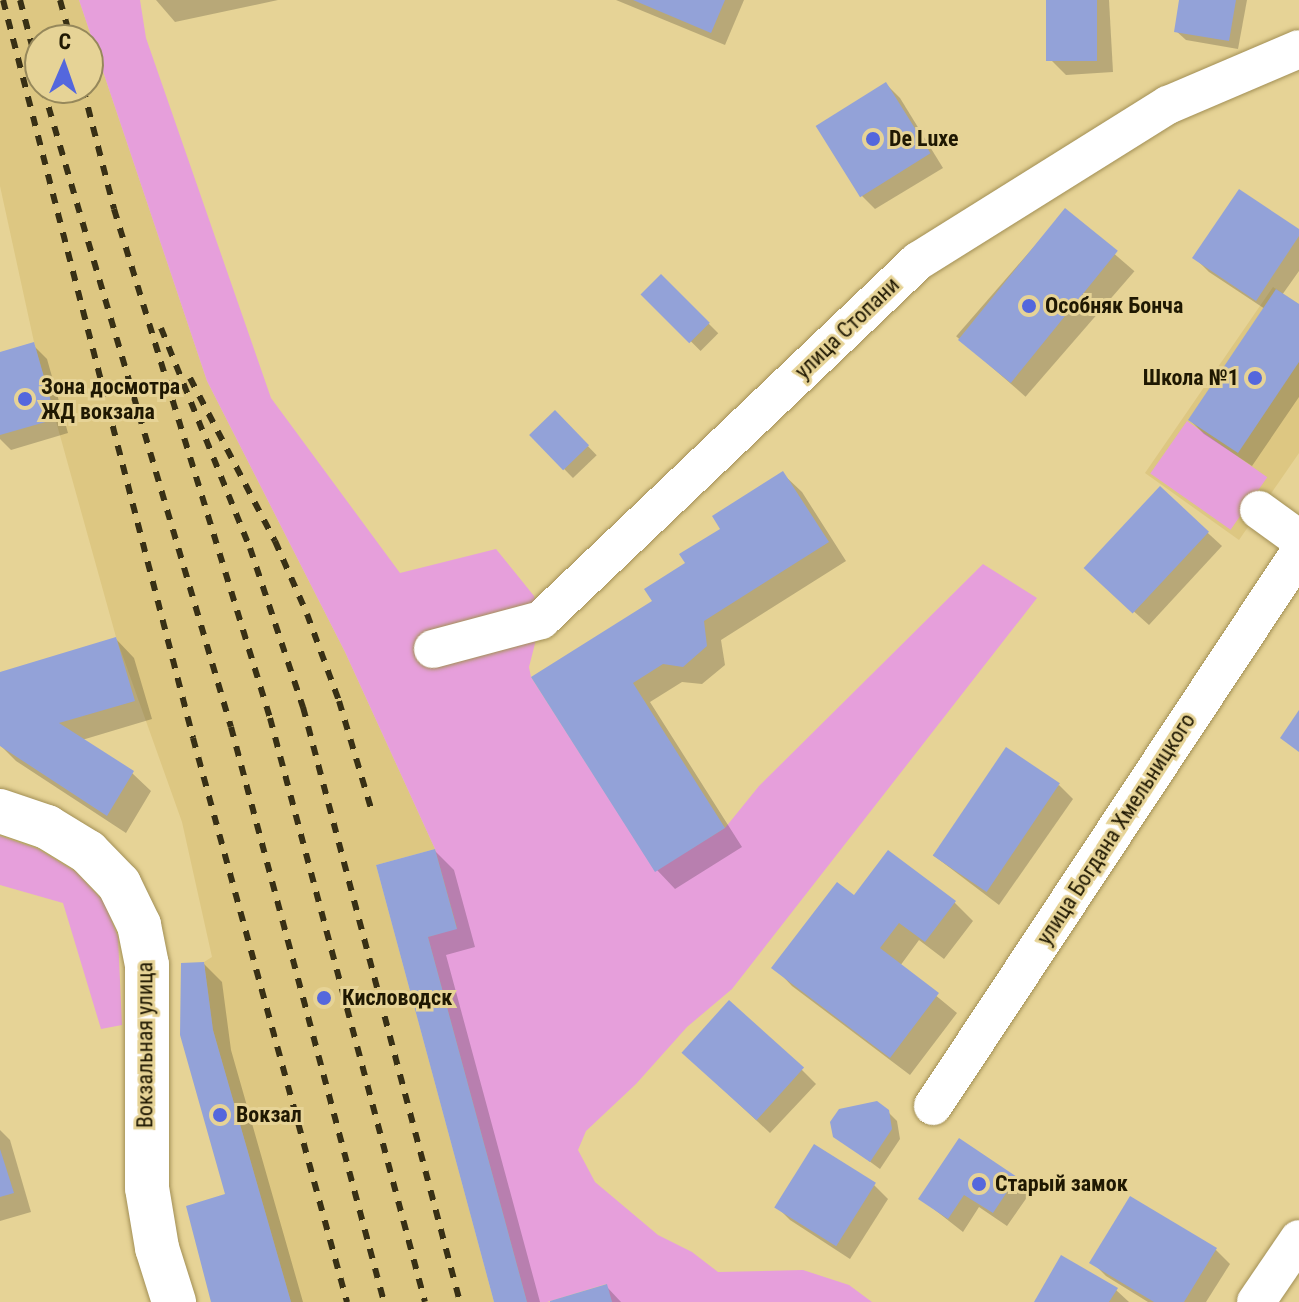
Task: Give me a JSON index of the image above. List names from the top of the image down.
{
  "streets": {
    "main road": ["Вокзальная улица"],
    "street": ["улица Стопани", "улица Богдана Хмельницкого"]
  },
  "places": [
    "De Luxe",
    "Особняк Бонча",
    "Школа №1",
    "Зона досмотра ЖД вокзала",
    "Кисловодск",
    "Вокзал",
    "Старый замок"
  ],
  "north": "top"
}
